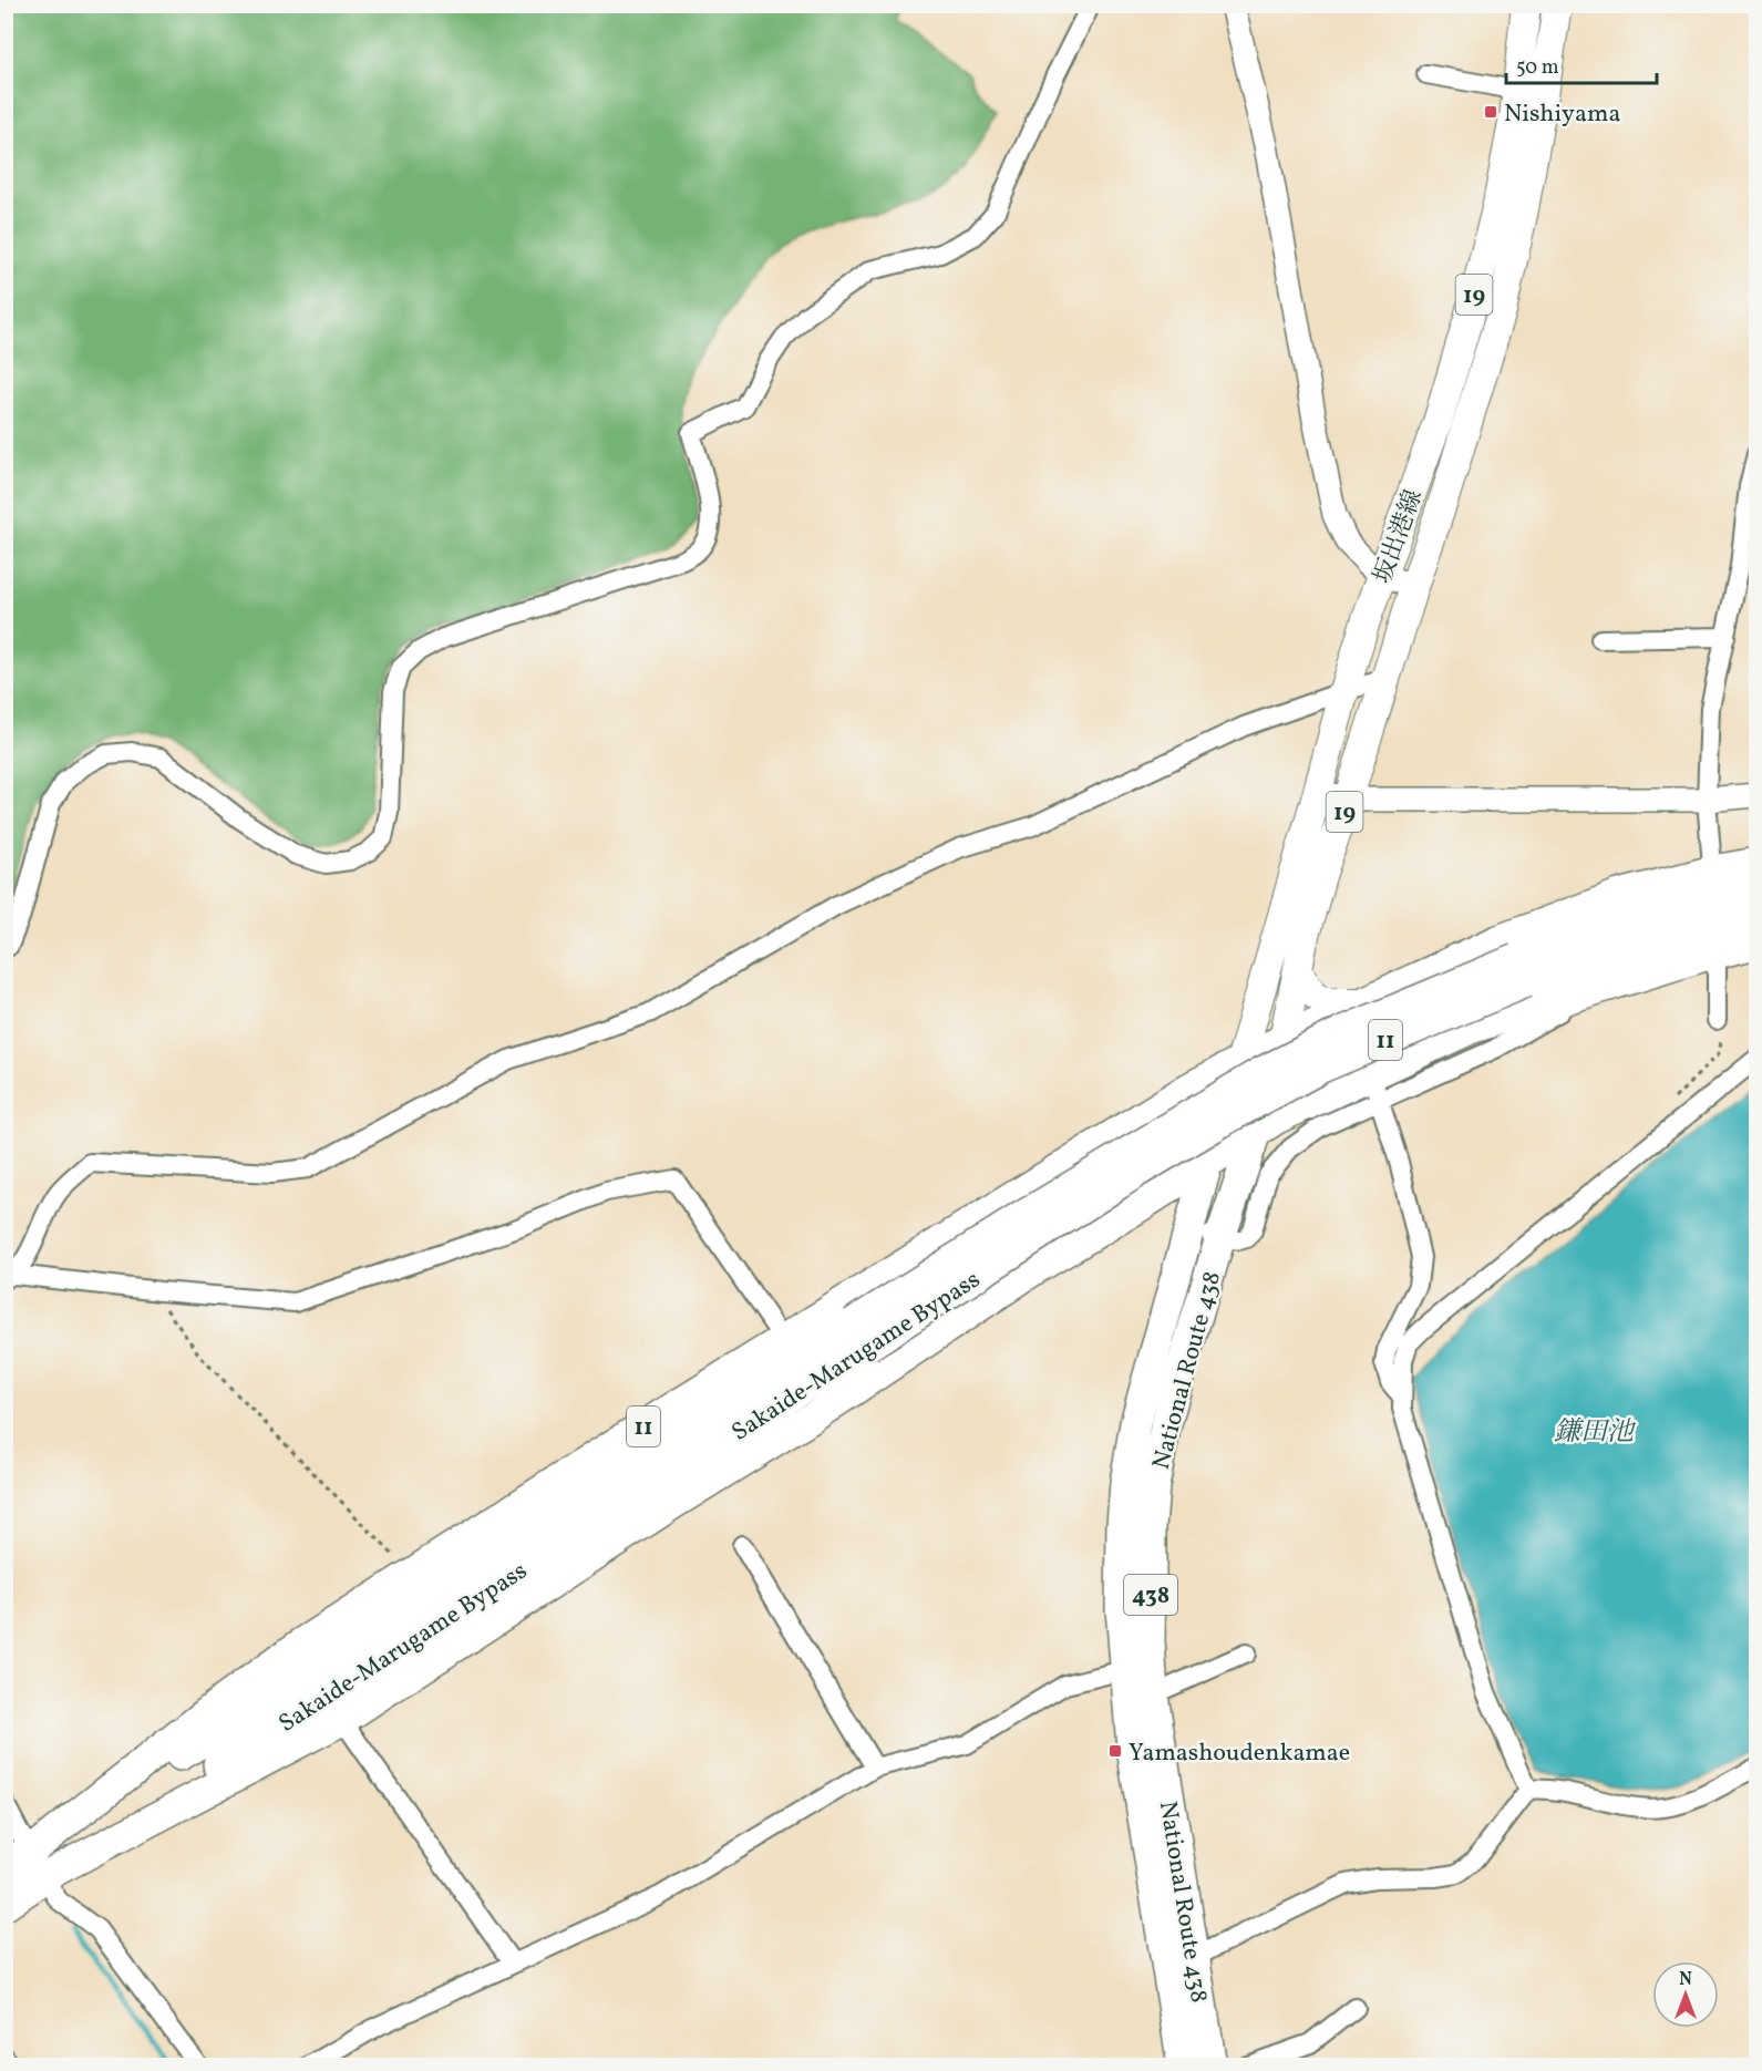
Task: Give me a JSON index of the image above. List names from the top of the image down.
{
  "streets": {
    "highway": [
      "11",
      "Sakaide-Marugame Bypass",
      "National Route 438",
      "438"
    ],
    "main road": ["19", "坂出港線"]
  },
  "crossings": [
    ["坂出港線", "11"],
    ["坂出港線", "National Route 438"],
    ["11", "Sakaide-Marugame Bypass"],
    ["11", "National Route 438"]
  ],
  "water": ["鎌田池"],
  "places": {
    "transit": ["Nishiyama", "Yamashoudenkamae"]
  },
  "scale_bar": "50 m",
  "north": "top"
}
